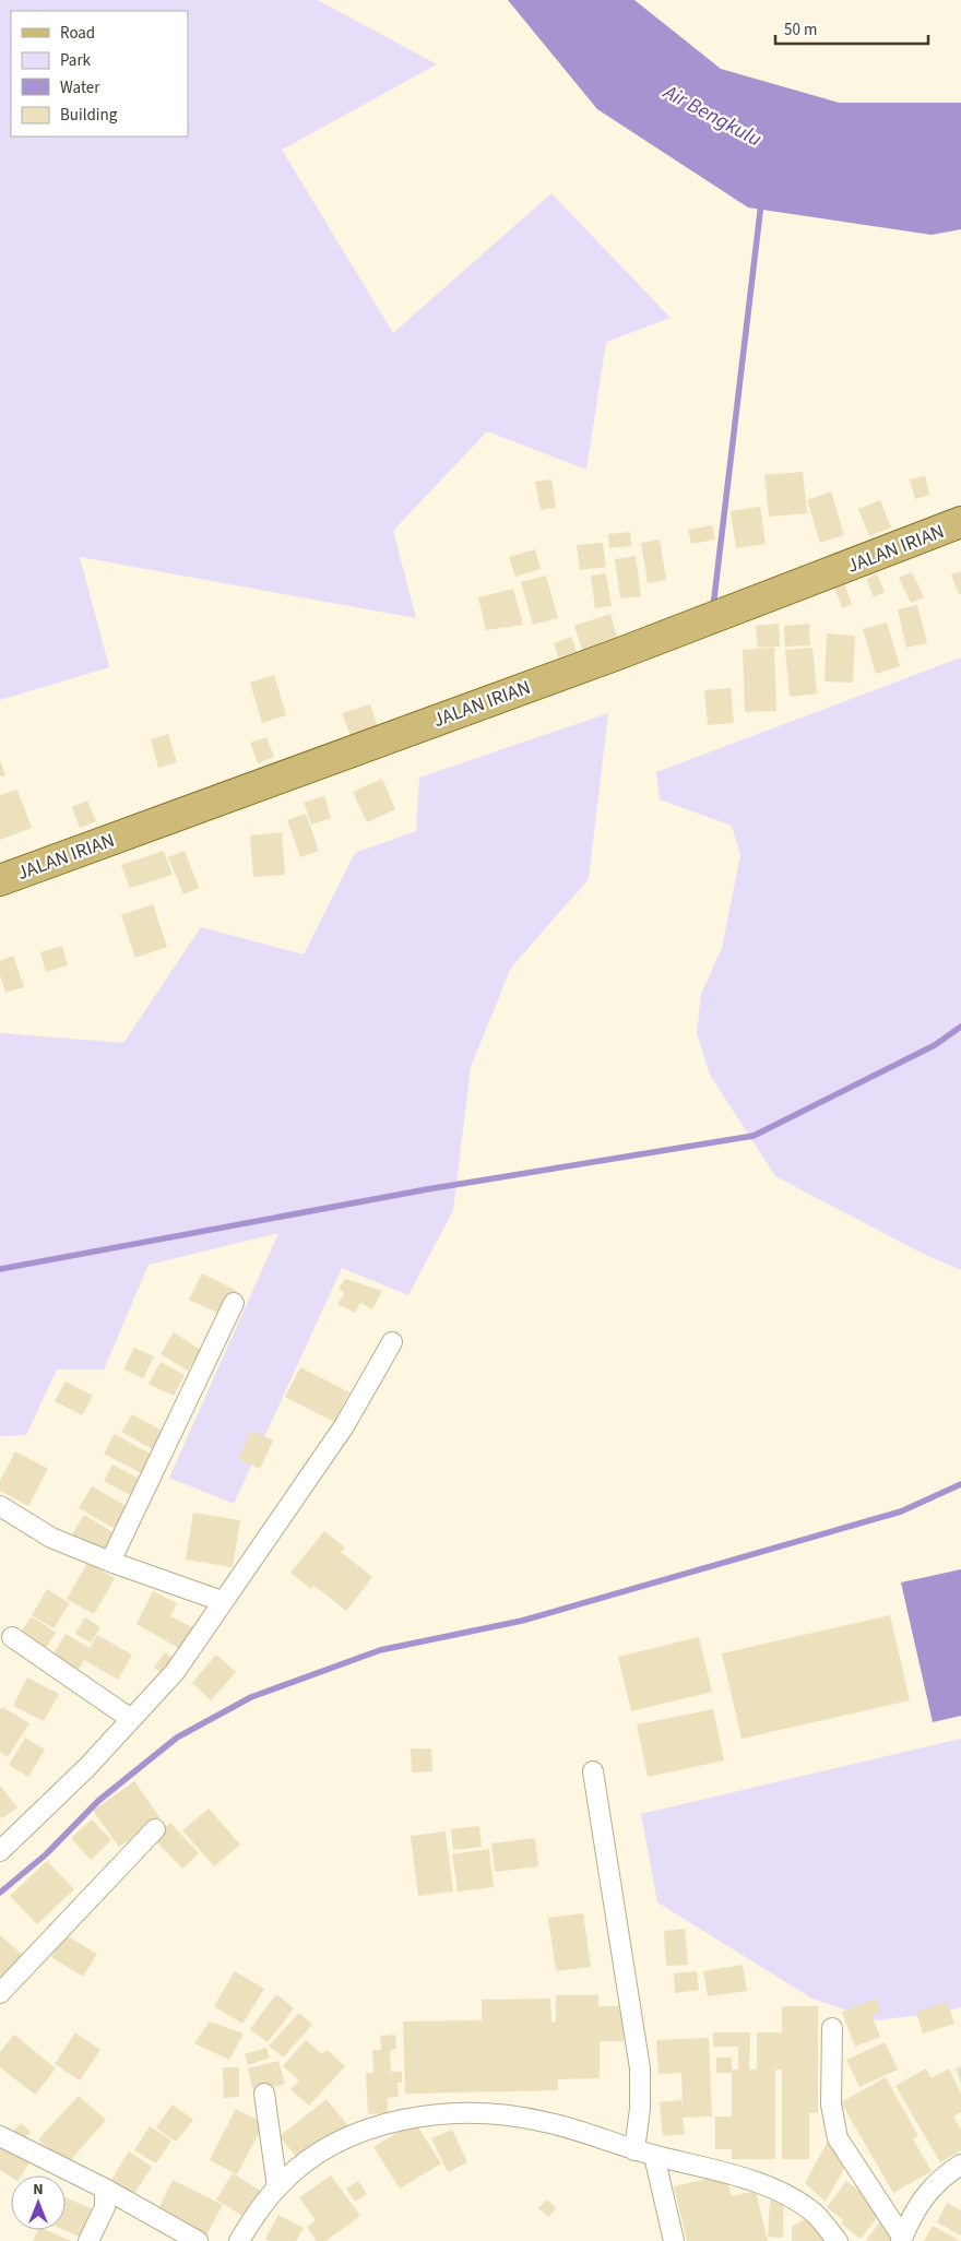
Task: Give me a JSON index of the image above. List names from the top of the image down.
{
  "streets": {
    "main road": ["JALAN IRIAN"]
  },
  "water": ["Air Bengkulu"],
  "legend": [
    "Road",
    "Park",
    "Water",
    "Building"
  ],
  "scale_bar": "50 m",
  "north": "top"
}
